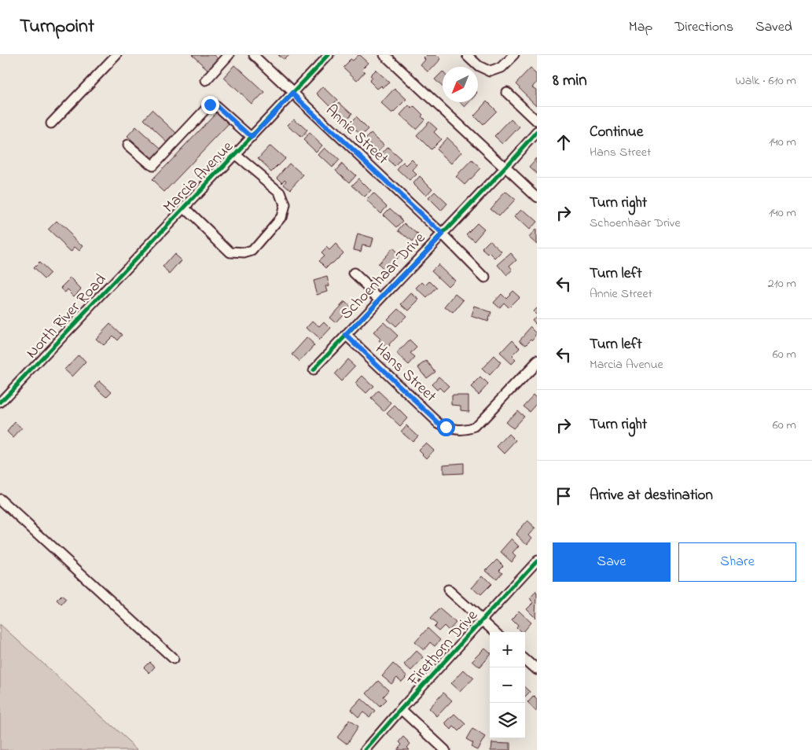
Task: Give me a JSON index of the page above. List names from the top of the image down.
{
  "streets": {
    "street": [
      "Annie Street",
      "Marcia Avenue",
      "Schoenhaar Drive",
      "North River Road",
      "Hans Street",
      "Firethorn Drive"
    ]
  },
  "crossings": [
    ["Annie Street", "Marcia Avenue"],
    ["Annie Street", "Schoenhaar Drive"],
    ["Marcia Avenue", "North River Road"],
    ["Schoenhaar Drive", "Hans Street"]
  ],
  "north": "bottom left",
  "page": {
    "header": "Turnpoint",
    "nav": ["Map", "Directions", "Saved"],
    "heading": ["8 min", "Walk · 610 m"],
    "list": [
      ["Continue", "Hans Street", "140 m"],
      ["Turn right", "Schoenhaar Drive", "140 m"],
      ["Turn left", "Annie Street", "210 m"],
      ["Turn left", "Marcia Avenue", "60 m"],
      ["Turn right", "60 m"],
      "Arrive at destination"
    ],
    "buttons": ["Save", "Share"],
    "map_buttons": ["+", "−"]
  }
}
